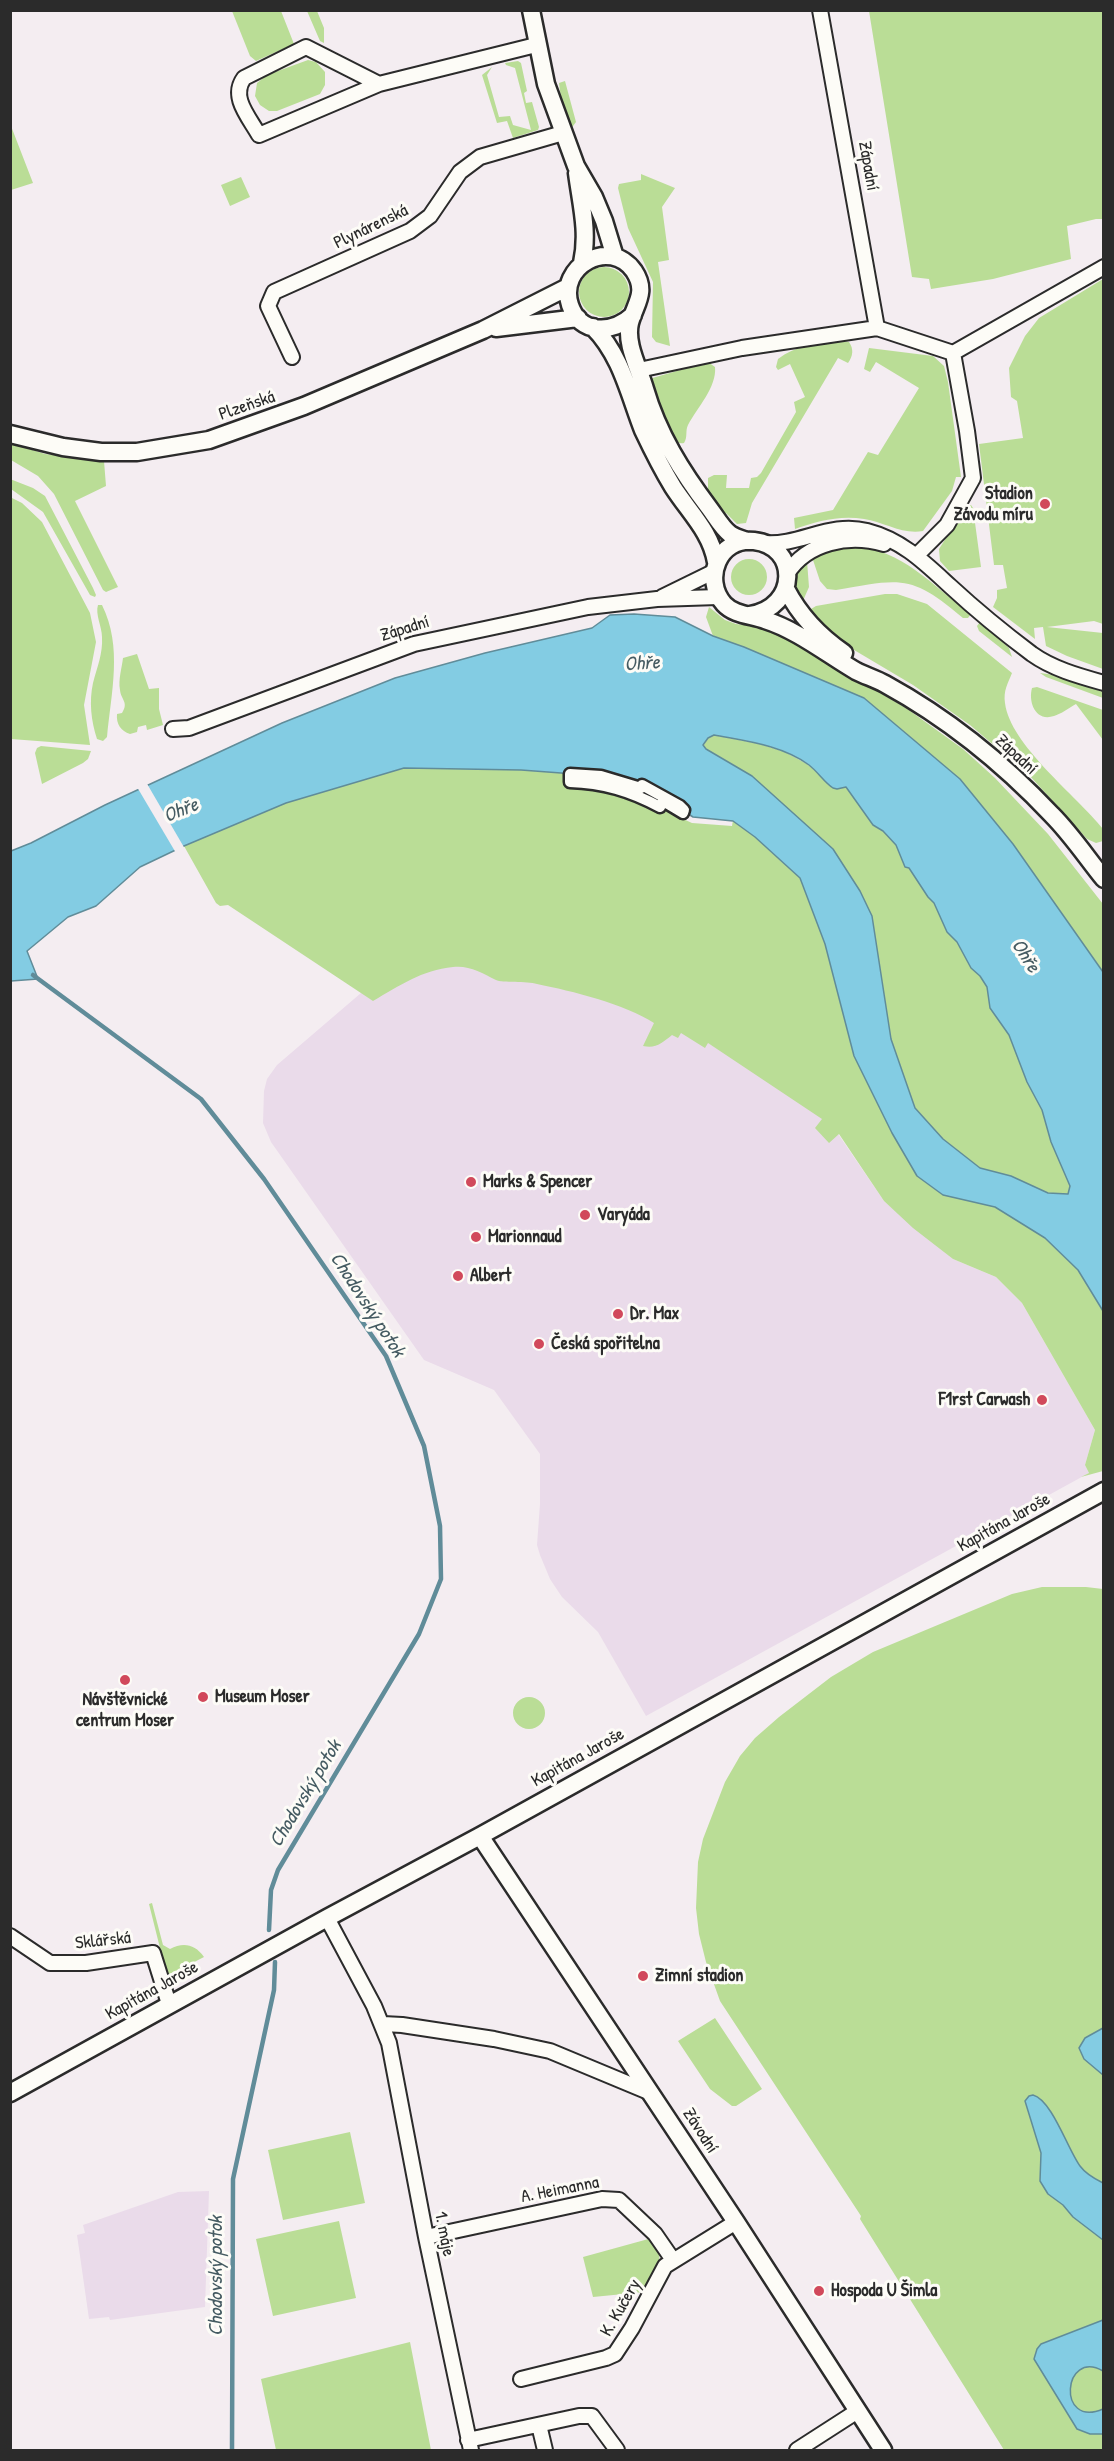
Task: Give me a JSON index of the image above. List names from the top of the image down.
{
  "streets": {
    "street": [
      "Západní",
      "Plynárenská",
      "Plzeňská",
      "Kapitána Jaroše",
      "Sklářská",
      "Závodní",
      "A. Heimanna",
      "1. máje",
      "K. Kučery"
    ]
  },
  "crossings": [
    ["Kapitána Jaroše", "Sklářská"],
    ["Kapitána Jaroše", "Závodní"],
    ["Kapitána Jaroše", "1. máje"],
    ["A. Heimanna", "1. máje"],
    ["A. Heimanna", "K. Kučery"]
  ],
  "water": ["Ohře", "Chodovský potok"],
  "places": [
    "Stadion Závodu míru",
    "Marks & Spencer",
    "Varyáda",
    "Marionnaud",
    "Albert",
    "Dr. Max",
    "Česká spořitelna",
    "F1rst Carwash",
    "Návštěvnické centrum Moser",
    "Museum Moser",
    "Zimní stadion",
    "Hospoda U Šimla"
  ]
}
